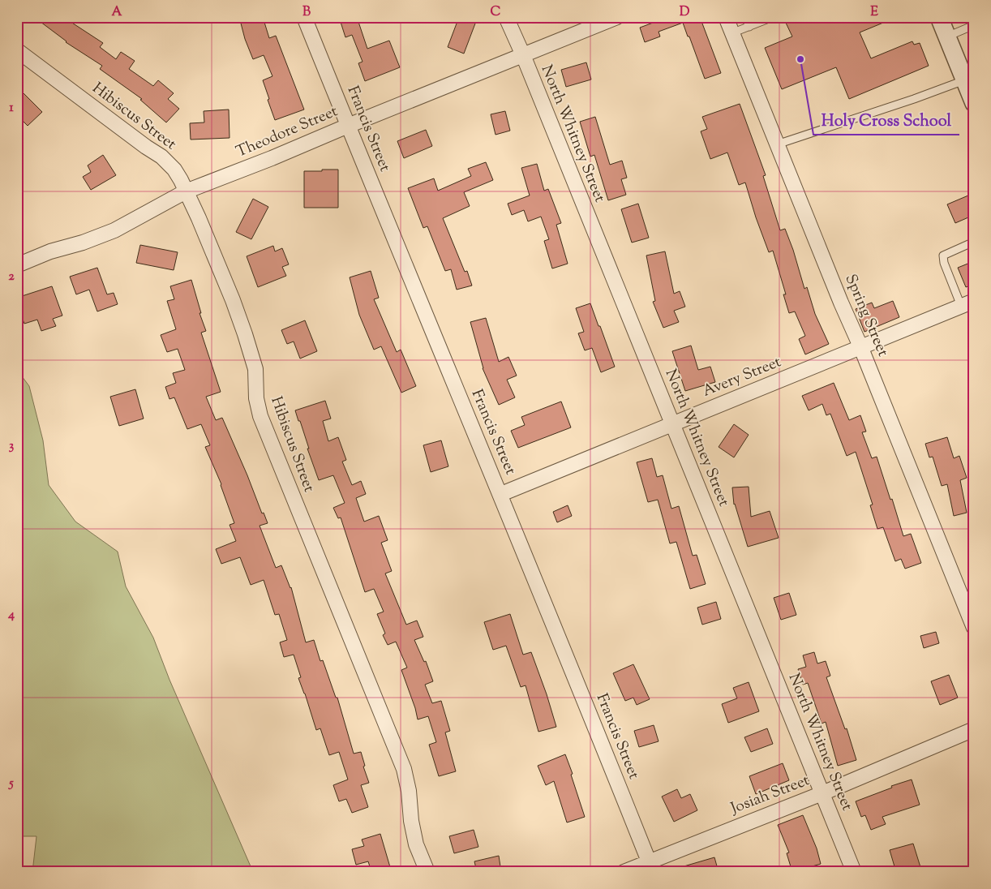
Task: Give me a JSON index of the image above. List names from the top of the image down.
{
  "streets": {
    "street": [
      "Hibiscus Street",
      "Francis Street",
      "Theodore Street",
      "North Whitney Street",
      "Spring Street",
      "Avery Street",
      "Josiah Street"
    ]
  },
  "crossings": [
    ["Hibiscus Street", "Theodore Street"],
    ["Francis Street", "Theodore Street"],
    ["Francis Street", "Avery Street"],
    ["Francis Street", "Josiah Street"],
    ["Theodore Street", "North Whitney Street"],
    ["North Whitney Street", "Avery Street"],
    ["North Whitney Street", "Josiah Street"],
    ["Spring Street", "Avery Street"]
  ],
  "places": ["Holy Cross School"],
  "grid": {
    "columns": [
      "A",
      "B",
      "C",
      "D",
      "E"
    ],
    "rows": [
      "1",
      "2",
      "3",
      "4",
      "5"
    ]
  }
}
